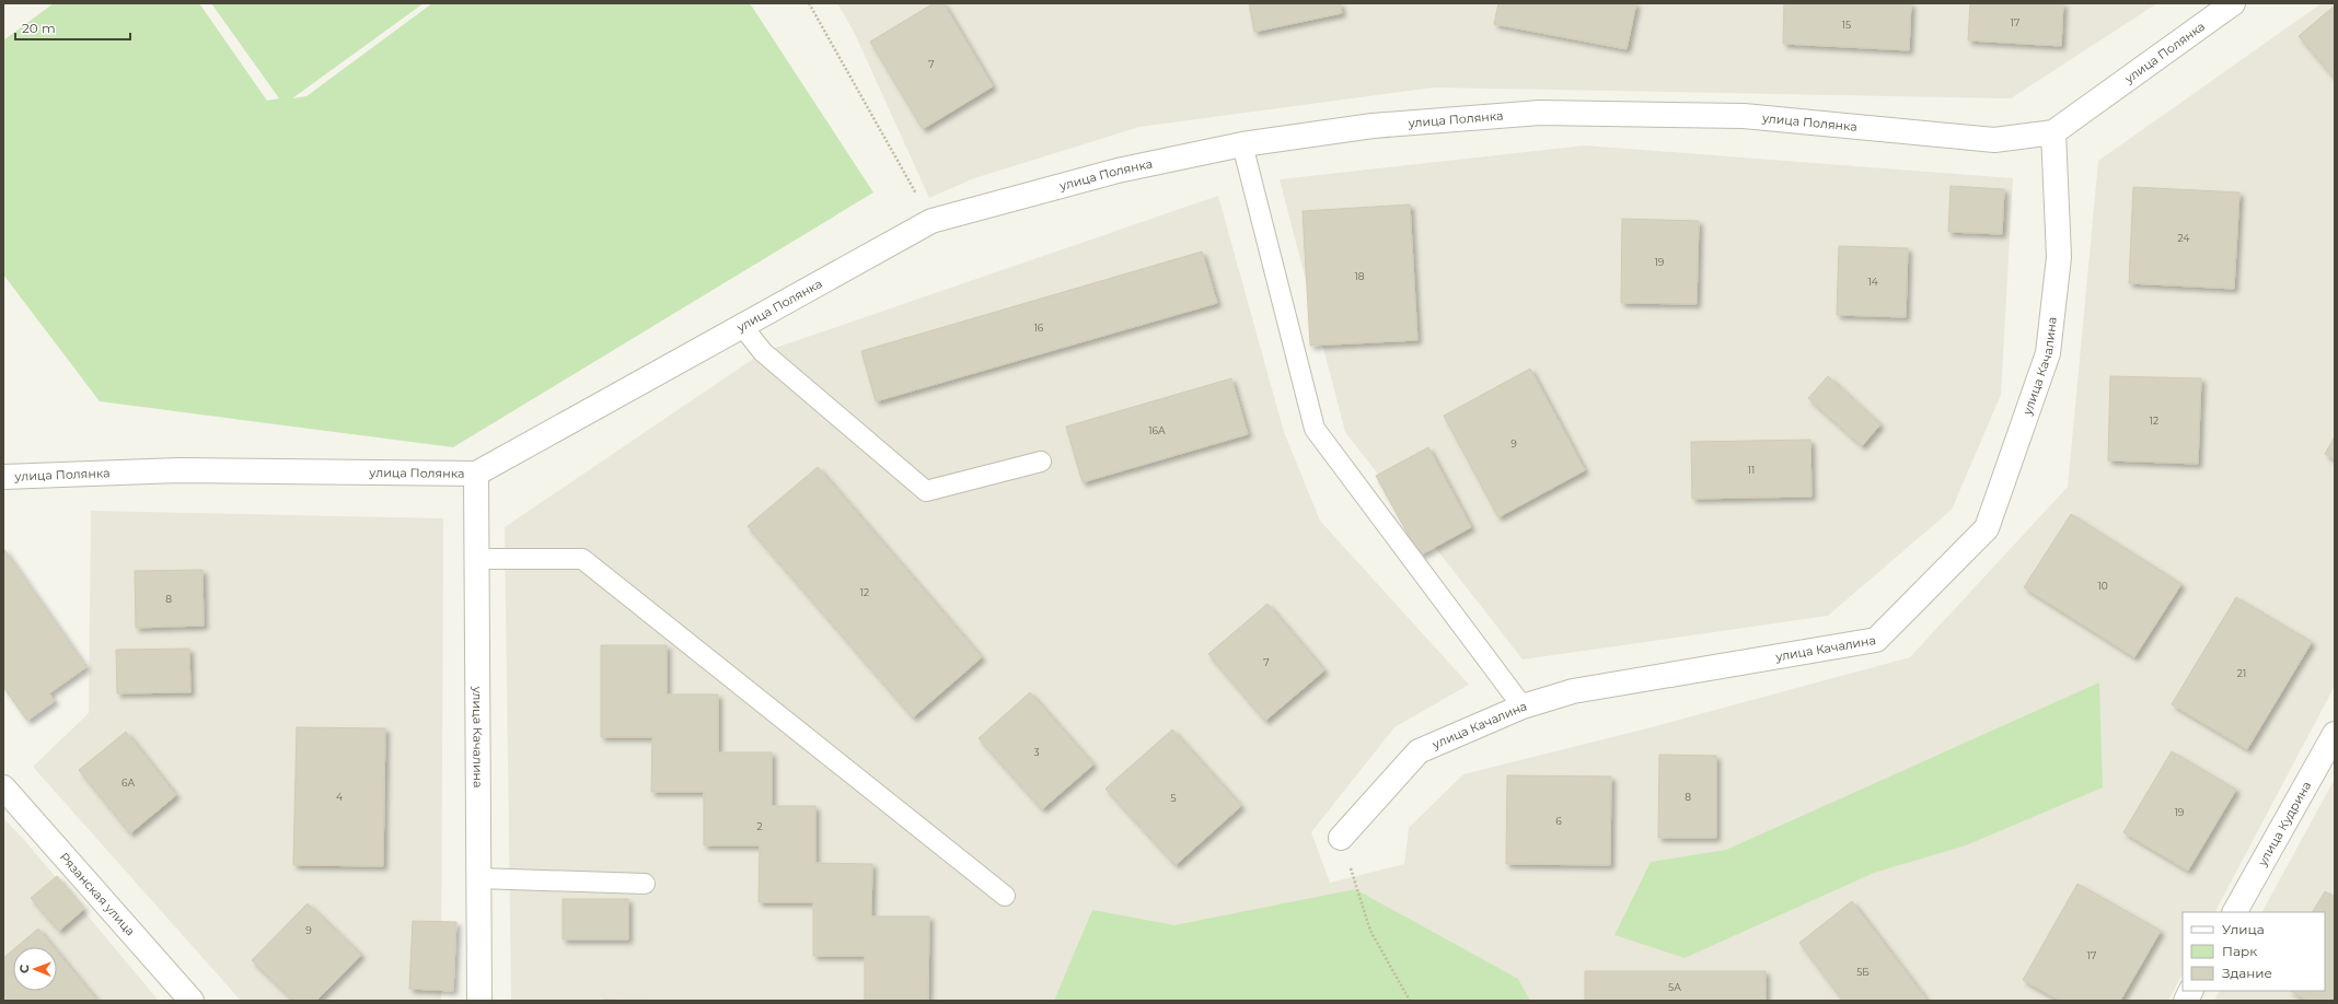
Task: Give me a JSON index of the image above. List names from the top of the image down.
{
  "streets": {
    "street": [
      "улица Полянка",
      "улица Качалина",
      "улица Кудрина",
      "Рязанская улица"
    ]
  },
  "crossings": [
    ["улица Полянка", "улица Качалина"]
  ],
  "house_numbers": [
    "17",
    "15",
    "7",
    "24",
    "19",
    "18",
    "14",
    "16",
    "12",
    "16А",
    "9",
    "11",
    "10",
    "12",
    "8",
    "7",
    "21",
    "3",
    "6А",
    "4",
    "8",
    "5",
    "19",
    "6",
    "2",
    "9",
    "17",
    "5Б",
    "5А"
  ],
  "legend": ["Улица", "Парк", "Здание"],
  "scale_bar": "20 m",
  "north": "left"
}
